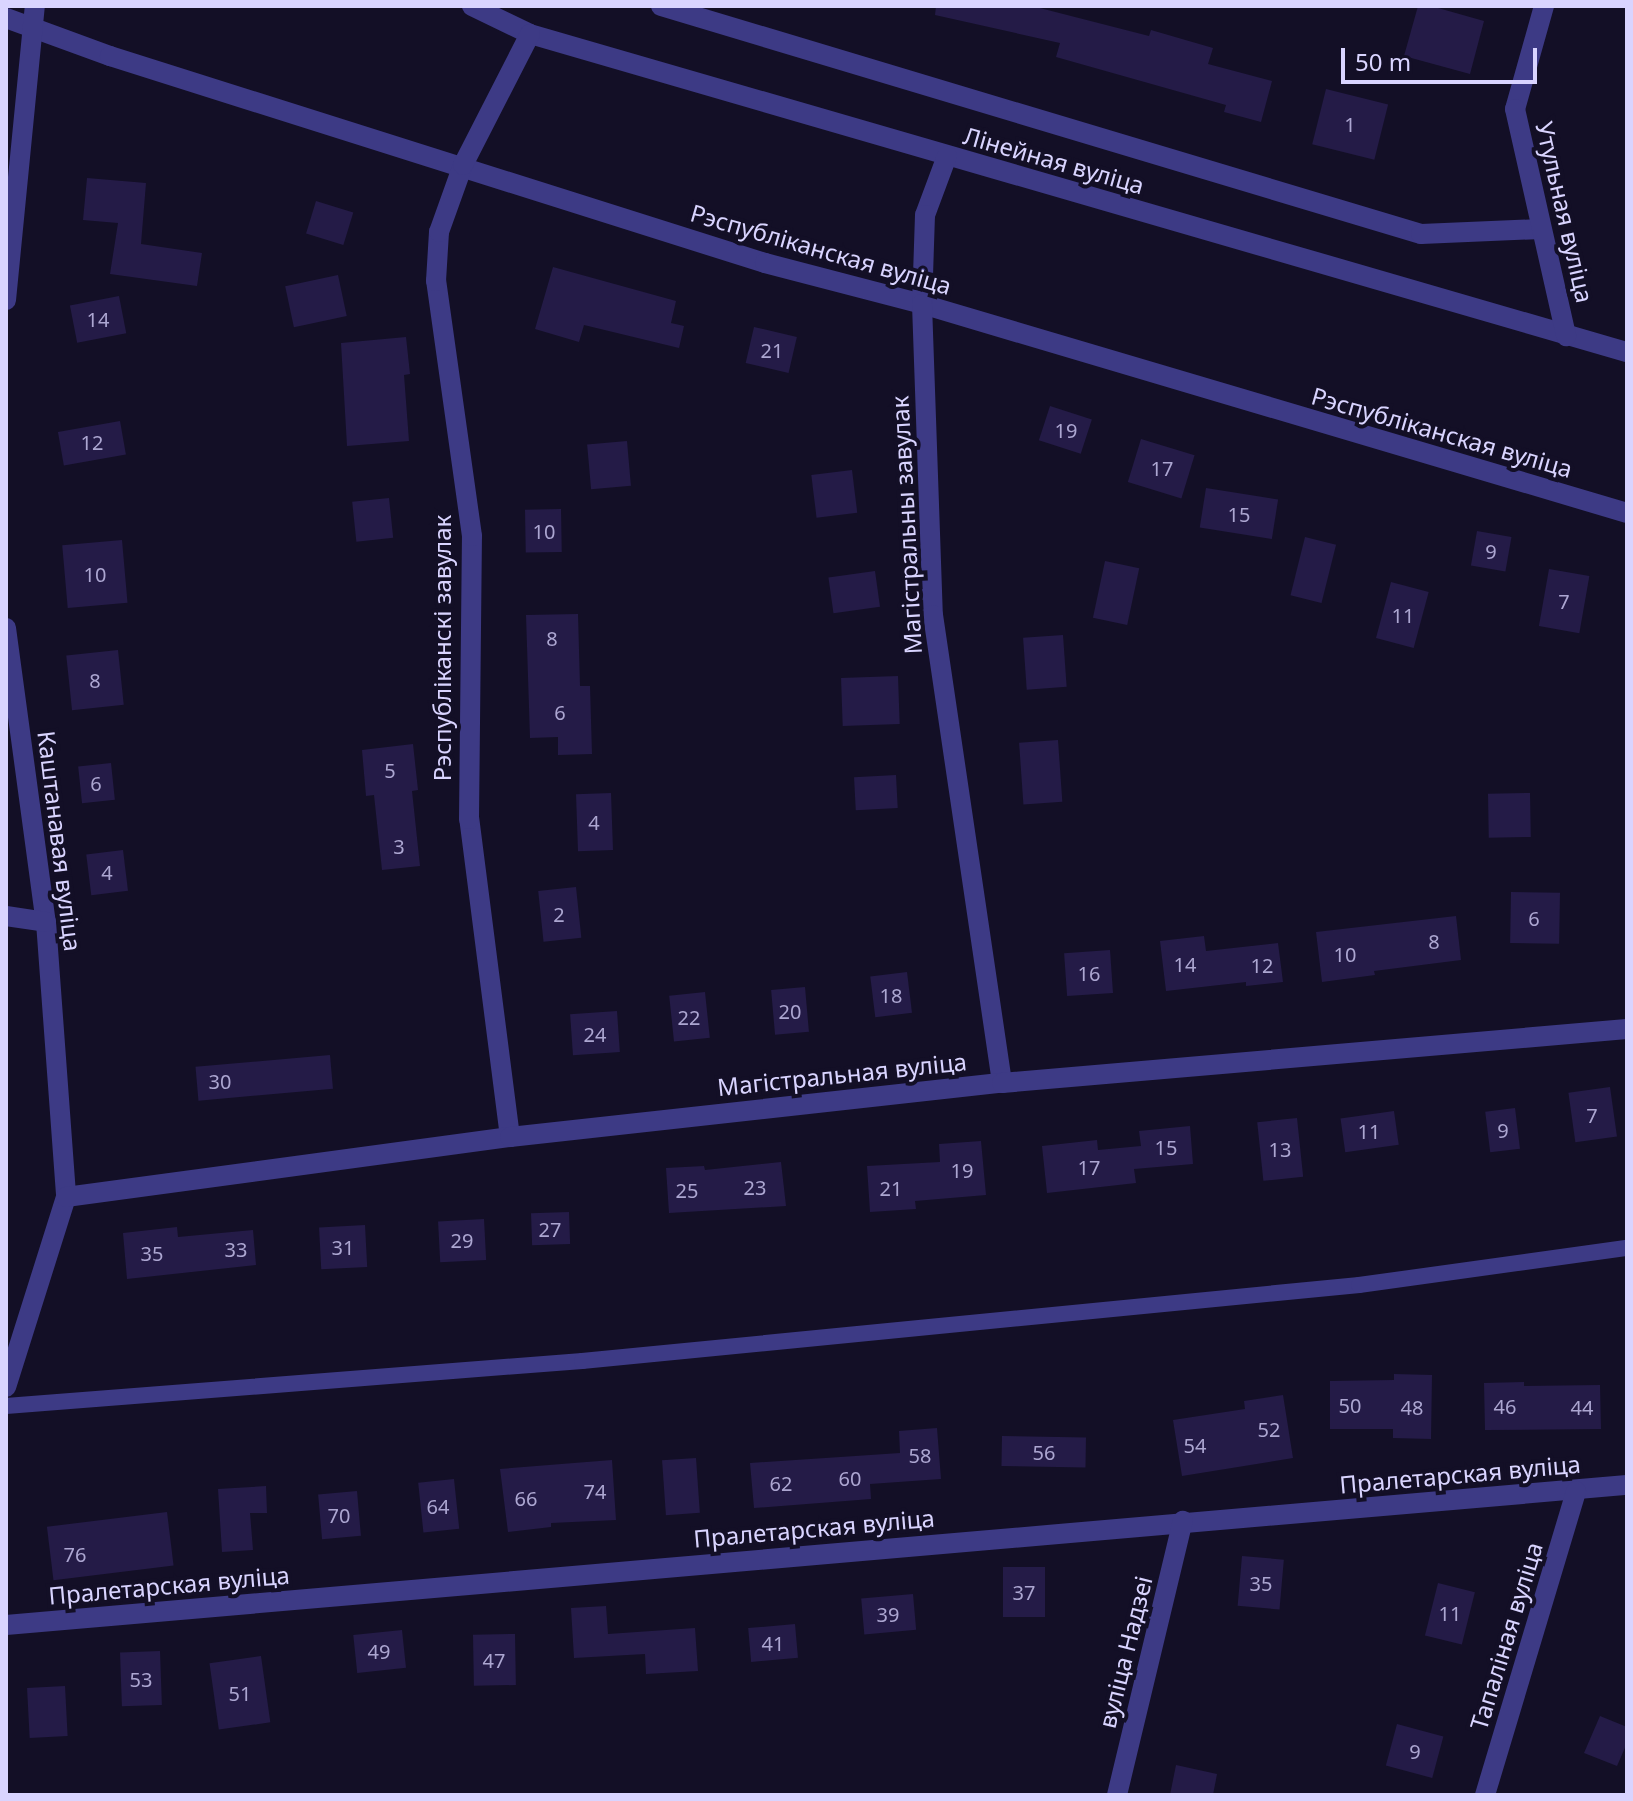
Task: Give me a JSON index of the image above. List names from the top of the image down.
{
  "streets": {
    "street": [
      "Лінейная вуліца",
      "Утульная вуліца",
      "Рэспубліканская вуліца",
      "Магістральны завулак",
      "Рэспубліканскі завулак",
      "Каштанавая вуліца",
      "Магістральная вуліца",
      "Пралетарская вуліца",
      "Тапаліная вуліца",
      "вуліца Надзеі"
    ]
  },
  "crossings": [
    ["Лінейная вуліца", "Утульная вуліца"],
    ["Лінейная вуліца", "Магістральны завулак"],
    ["Лінейная вуліца", "Рэспубліканскі завулак"],
    ["Рэспубліканская вуліца", "Магістральны завулак"],
    ["Рэспубліканская вуліца", "Рэспубліканскі завулак"],
    ["Магістральны завулак", "Магістральная вуліца"],
    ["Рэспубліканскі завулак", "Магістральная вуліца"],
    ["Каштанавая вуліца", "Магістральная вуліца"],
    ["Пралетарская вуліца", "Тапаліная вуліца"],
    ["Пралетарская вуліца", "вуліца Надзеі"]
  ],
  "house_numbers": [
    "1",
    "14",
    "21",
    "19",
    "12",
    "17",
    "15",
    "10",
    "9",
    "10",
    "7",
    "11",
    "8",
    "8",
    "6",
    "5",
    "6",
    "4",
    "3",
    "4",
    "2",
    "6",
    "8",
    "10",
    "14",
    "12",
    "16",
    "18",
    "20",
    "22",
    "24",
    "30",
    "7",
    "9",
    "11",
    "15",
    "13",
    "17",
    "19",
    "23",
    "21",
    "25",
    "27",
    "29",
    "31",
    "33",
    "35",
    "50",
    "46",
    "48",
    "44",
    "52",
    "54",
    "56",
    "58",
    "60",
    "62",
    "74",
    "66",
    "64",
    "70",
    "76",
    "35",
    "37",
    "11",
    "39",
    "41",
    "49",
    "47",
    "53",
    "51",
    "9"
  ],
  "scale_bar": "50 m"
}
